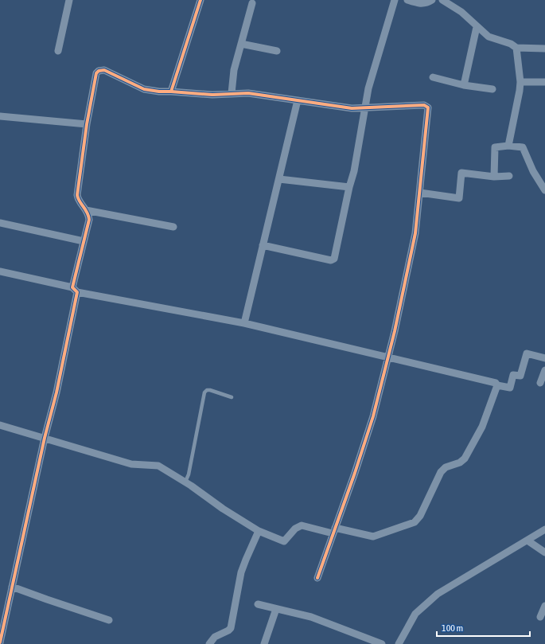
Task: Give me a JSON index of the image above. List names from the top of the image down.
{
  "scale_bar": "100 m"
}
